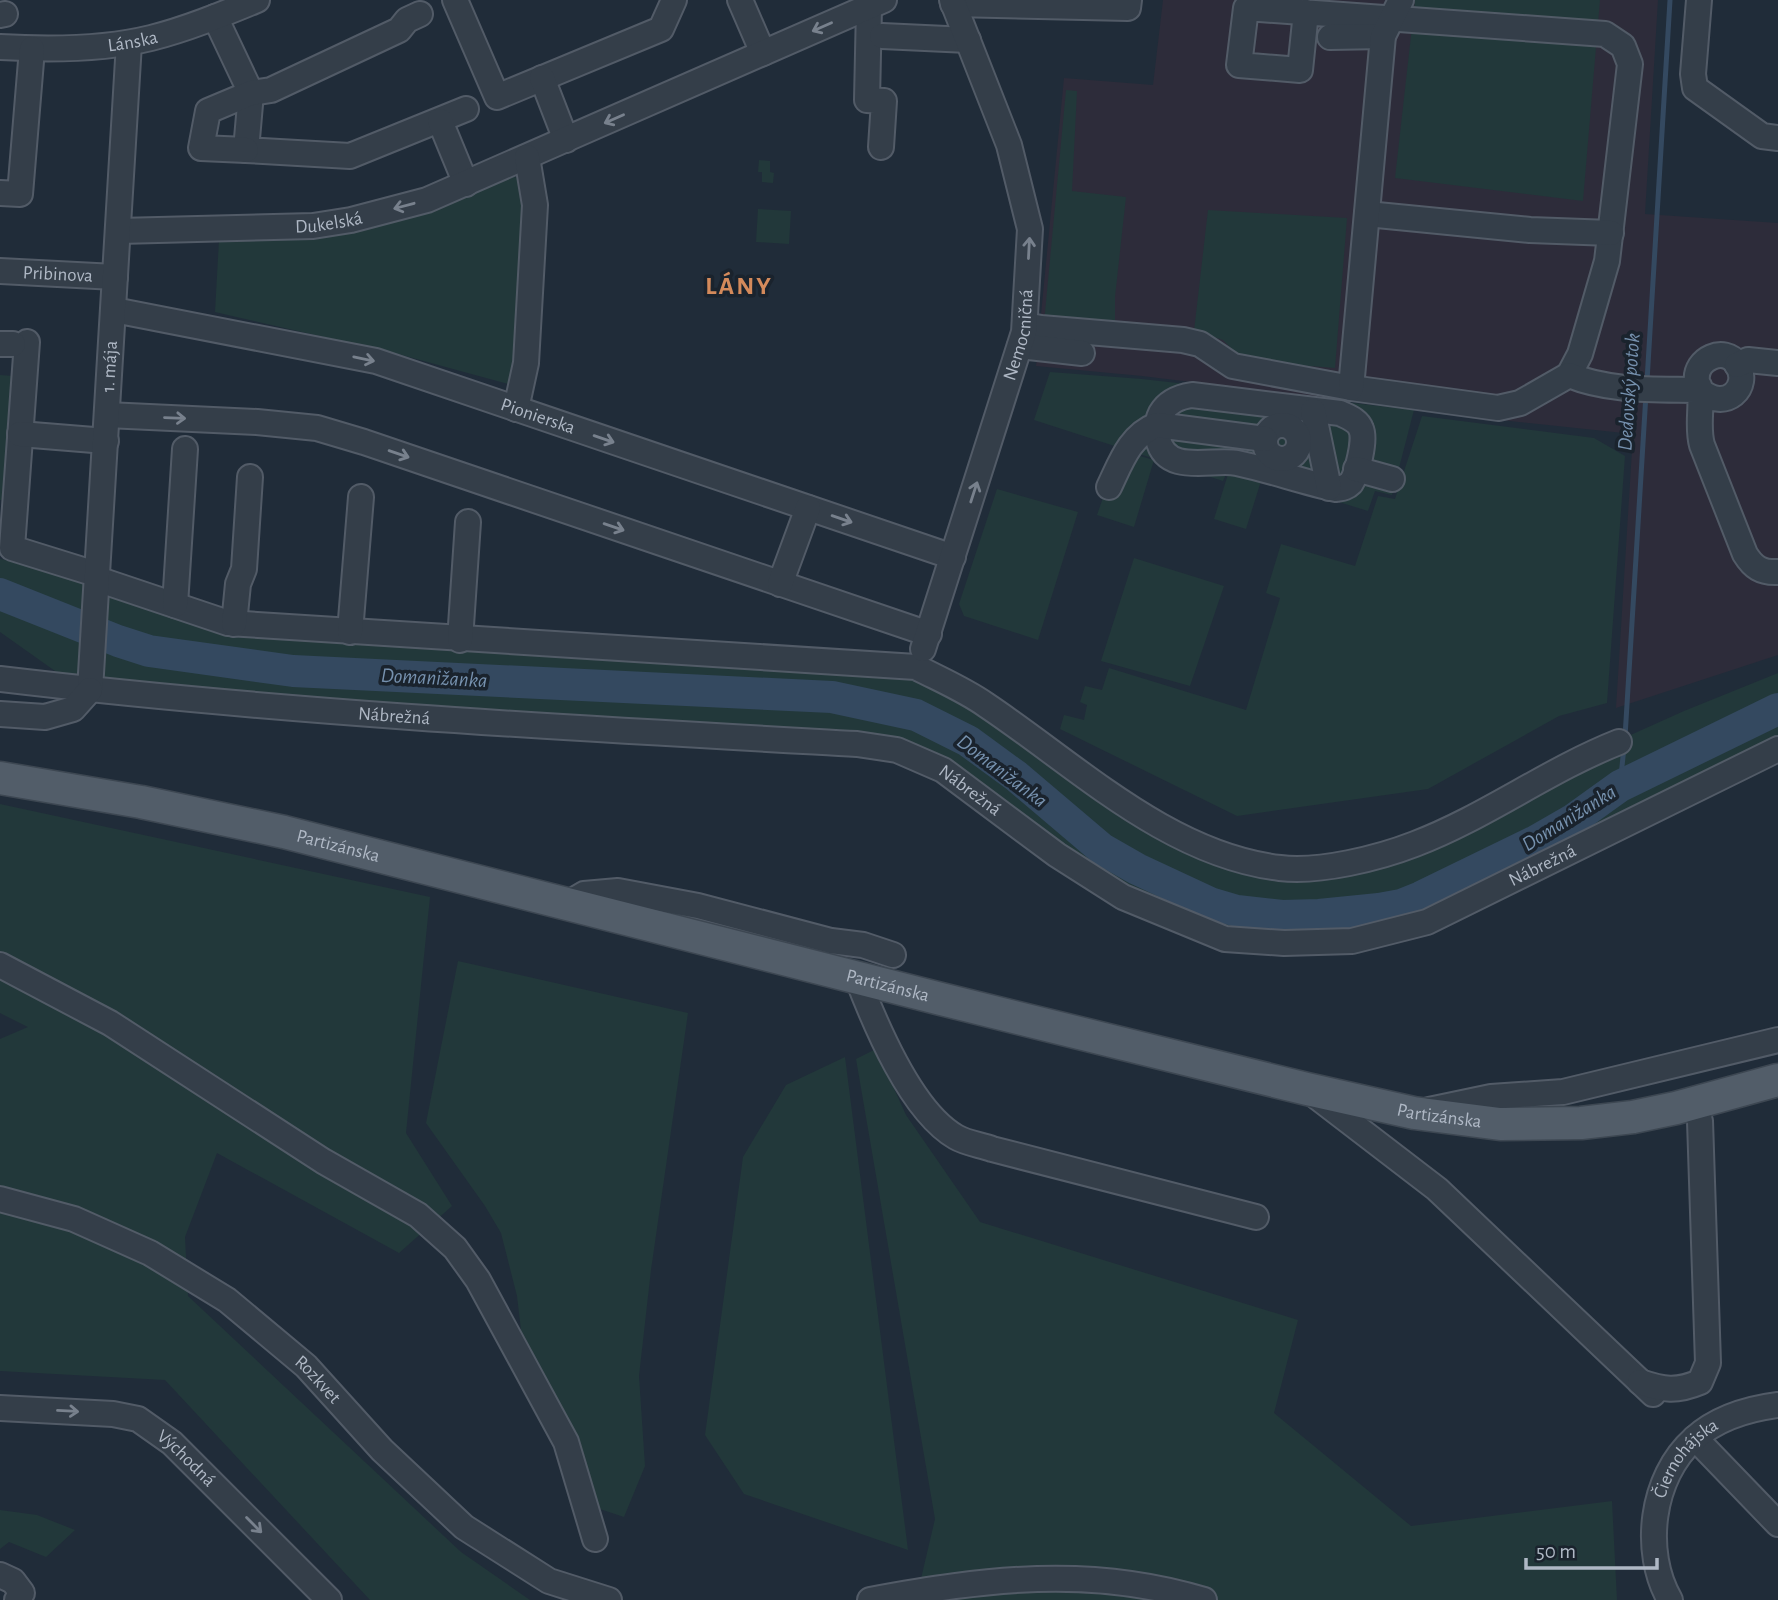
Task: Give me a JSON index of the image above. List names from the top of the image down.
{
  "streets": {
    "main road": ["Partizánska"],
    "street": [
      "Lánska",
      "Dukelská",
      "Pribinova",
      "Nemocničná",
      "1. mája",
      "Pionierska",
      "Nábrežná",
      "Rozkvet",
      "Východná",
      "Čiernohájska"
    ]
  },
  "crossings": [
    ["Lánska", "1. mája"],
    ["Dukelská", "1. mája"],
    ["Pribinova", "1. mája"],
    ["Nemocničná", "Pionierska"],
    ["1. mája", "Pionierska"],
    ["1. mája", "Nábrežná"]
  ],
  "one_way": ["Nemocničná", "Východná"],
  "districts": ["LÁNY"],
  "water": ["Dedovský potok", "Domanižanka"],
  "scale_bar": "50 m"
}
